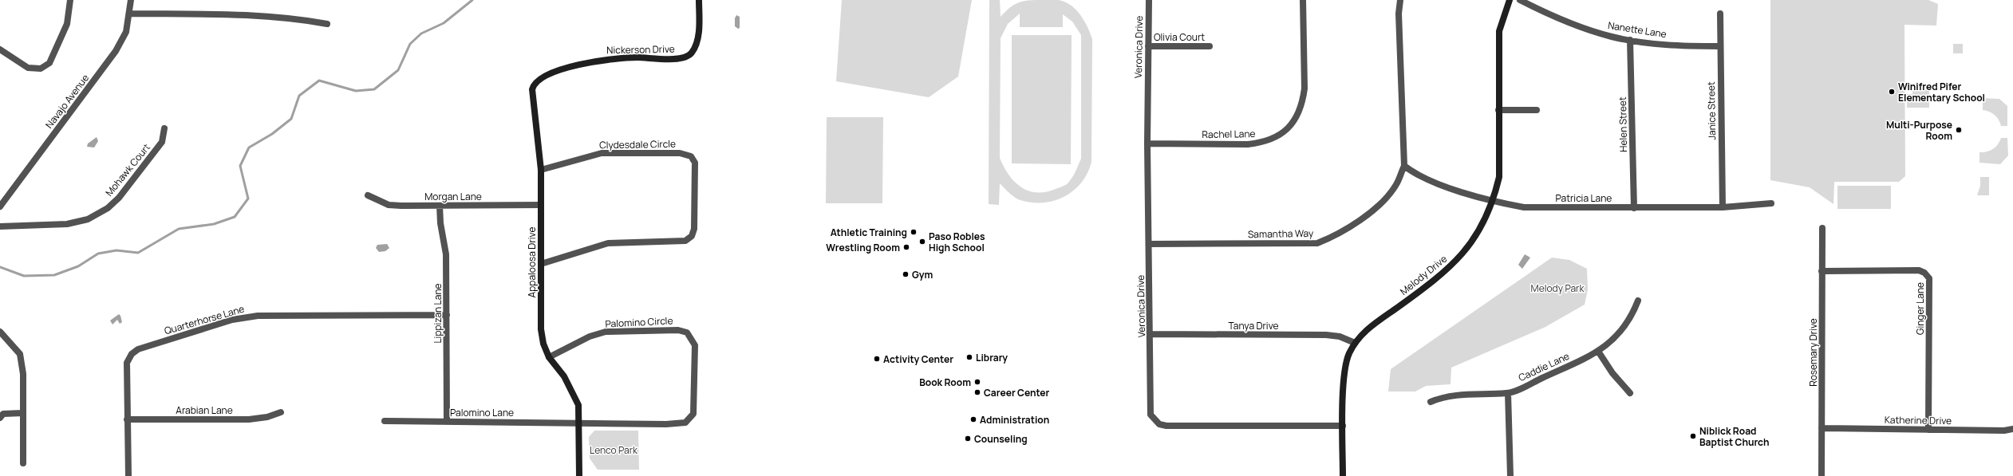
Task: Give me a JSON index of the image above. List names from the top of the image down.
{
  "streets": {
    "street": [
      "Nanette Lane",
      "Olivia Court",
      "Veronica Drive",
      "Nickerson Drive",
      "Navajo Avenue",
      "Janice Street",
      "Helen Street",
      "Rachel Lane",
      "Clydesdale Circle",
      "Mohawk Court",
      "Morgan Lane",
      "Patricia Lane",
      "Samantha Way",
      "Appaloosa Drive",
      "Melody Drive",
      "Ginger Lane",
      "Lippizan Lane",
      "Quarterhorse Lane",
      "Palomino Circle",
      "Tanya Drive",
      "Rosemary Drive",
      "Caddie Lane",
      "Arabian Lane",
      "Palomino Lane",
      "Katherine Drive"
    ]
  },
  "crossings": [
    ["Nanette Lane", "Janice Street"],
    ["Nanette Lane", "Helen Street"],
    ["Olivia Court", "Veronica Drive"],
    ["Veronica Drive", "Rachel Lane"],
    ["Veronica Drive", "Samantha Way"],
    ["Veronica Drive", "Melody Drive"],
    ["Veronica Drive", "Tanya Drive"],
    ["Nickerson Drive", "Appaloosa Drive"],
    ["Janice Street", "Patricia Lane"],
    ["Helen Street", "Patricia Lane"],
    ["Clydesdale Circle", "Appaloosa Drive"],
    ["Morgan Lane", "Appaloosa Drive"],
    ["Morgan Lane", "Lippizan Lane"],
    ["Patricia Lane", "Samantha Way"],
    ["Patricia Lane", "Melody Drive"],
    ["Appaloosa Drive", "Palomino Circle"],
    ["Appaloosa Drive", "Palomino Lane"],
    ["Melody Drive", "Tanya Drive"],
    ["Ginger Lane", "Rosemary Drive"],
    ["Ginger Lane", "Katherine Drive"],
    ["Lippizan Lane", "Quarterhorse Lane"],
    ["Lippizan Lane", "Palomino Lane"],
    ["Quarterhorse Lane", "Arabian Lane"],
    ["Palomino Circle", "Palomino Lane"],
    ["Rosemary Drive", "Katherine Drive"]
  ],
  "parks": ["Melody Park", "Lenco Park"],
  "places": [
    "Winifred Pifer Elementary School",
    "Multi-Purpose Room",
    "Athletic Training",
    "Paso Robles High School",
    "Wrestling Room",
    "Gym",
    "Library",
    "Activity Center",
    "Book Room",
    "Career Center",
    "Administration",
    "Niblick Road Baptist Church",
    "Counseling"
  ]
}
